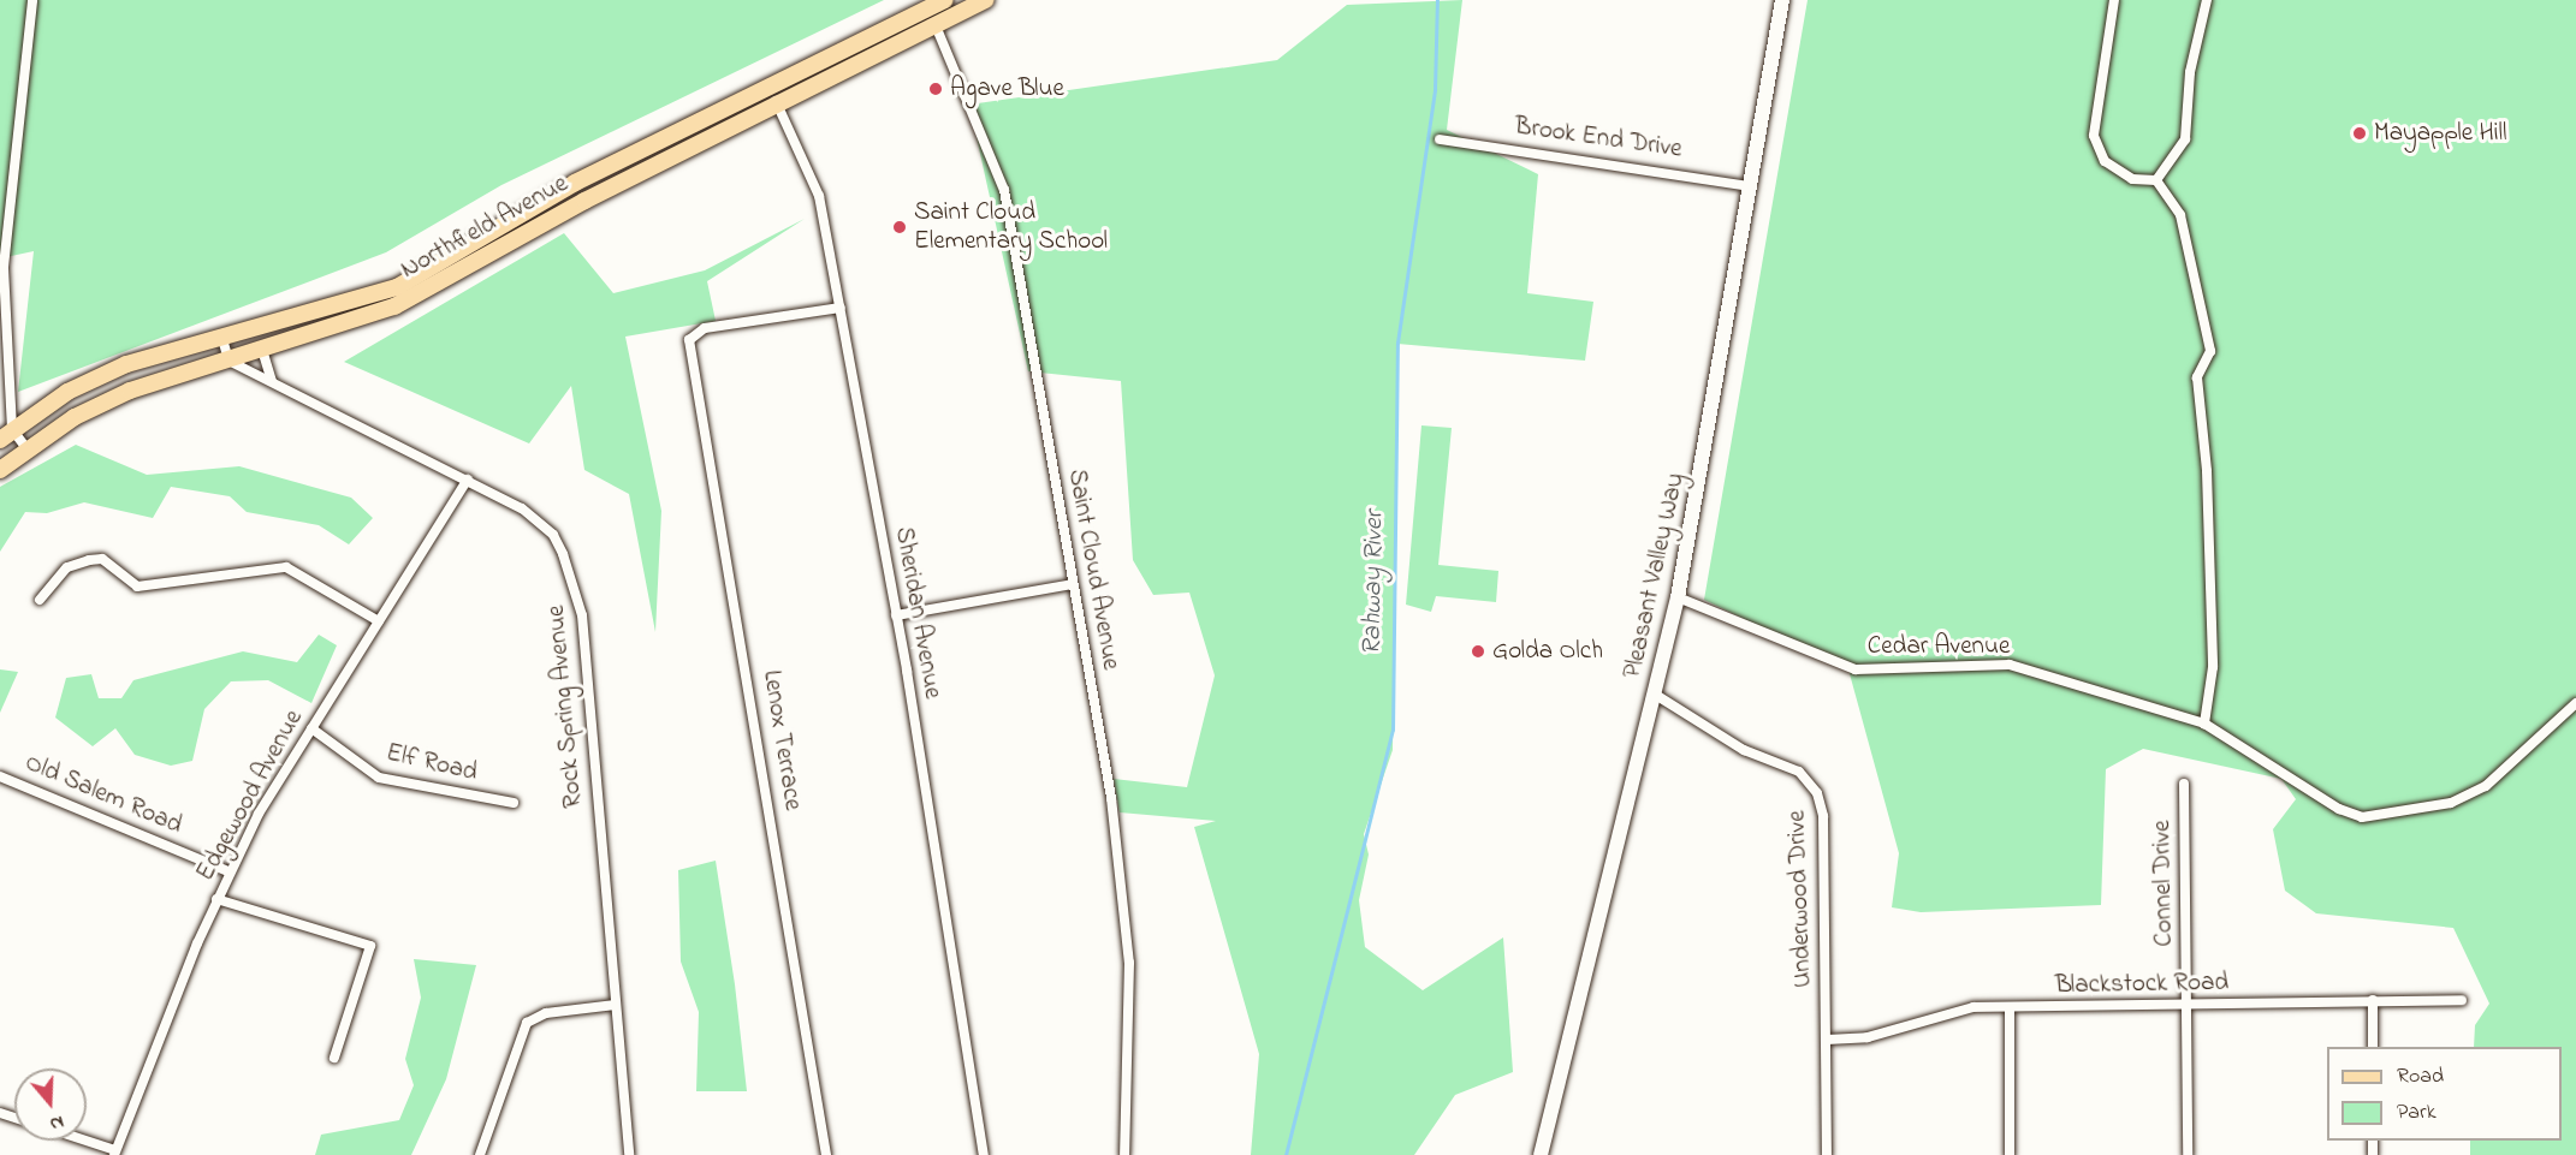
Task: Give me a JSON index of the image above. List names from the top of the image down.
{
  "streets": {
    "main road": ["Northfield Avenue", "Pleasant Valley Way"],
    "street": [
      "Brook End Drive",
      "Saint Cloud Avenue",
      "Sheridan Avenue",
      "Cedar Avenue",
      "Rock Spring Avenue",
      "Lenox Terrace",
      "Elf Road",
      "Old Salem Road",
      "Edgewood Avenue",
      "Connel Drive",
      "Underwood Drive",
      "Blackstock Road"
    ]
  },
  "crossings": [
    ["Brook End Drive", "Pleasant Valley Way"],
    ["Northfield Avenue", "Saint Cloud Avenue"],
    ["Northfield Avenue", "Sheridan Avenue"],
    ["Northfield Avenue", "Rock Spring Avenue"],
    ["Pleasant Valley Way", "Cedar Avenue"],
    ["Pleasant Valley Way", "Underwood Drive"],
    ["Sheridan Avenue", "Lenox Terrace"],
    ["Rock Spring Avenue", "Edgewood Avenue"],
    ["Elf Road", "Edgewood Avenue"],
    ["Old Salem Road", "Edgewood Avenue"],
    ["Connel Drive", "Blackstock Road"],
    ["Underwood Drive", "Blackstock Road"]
  ],
  "water": ["Rahway River"],
  "places": [
    "Agave Blue",
    "Mayapple Hill",
    "Saint Cloud Elementary School",
    "Golda Olch"
  ],
  "legend": ["Road", "Park"],
  "north": "bottom"
}
